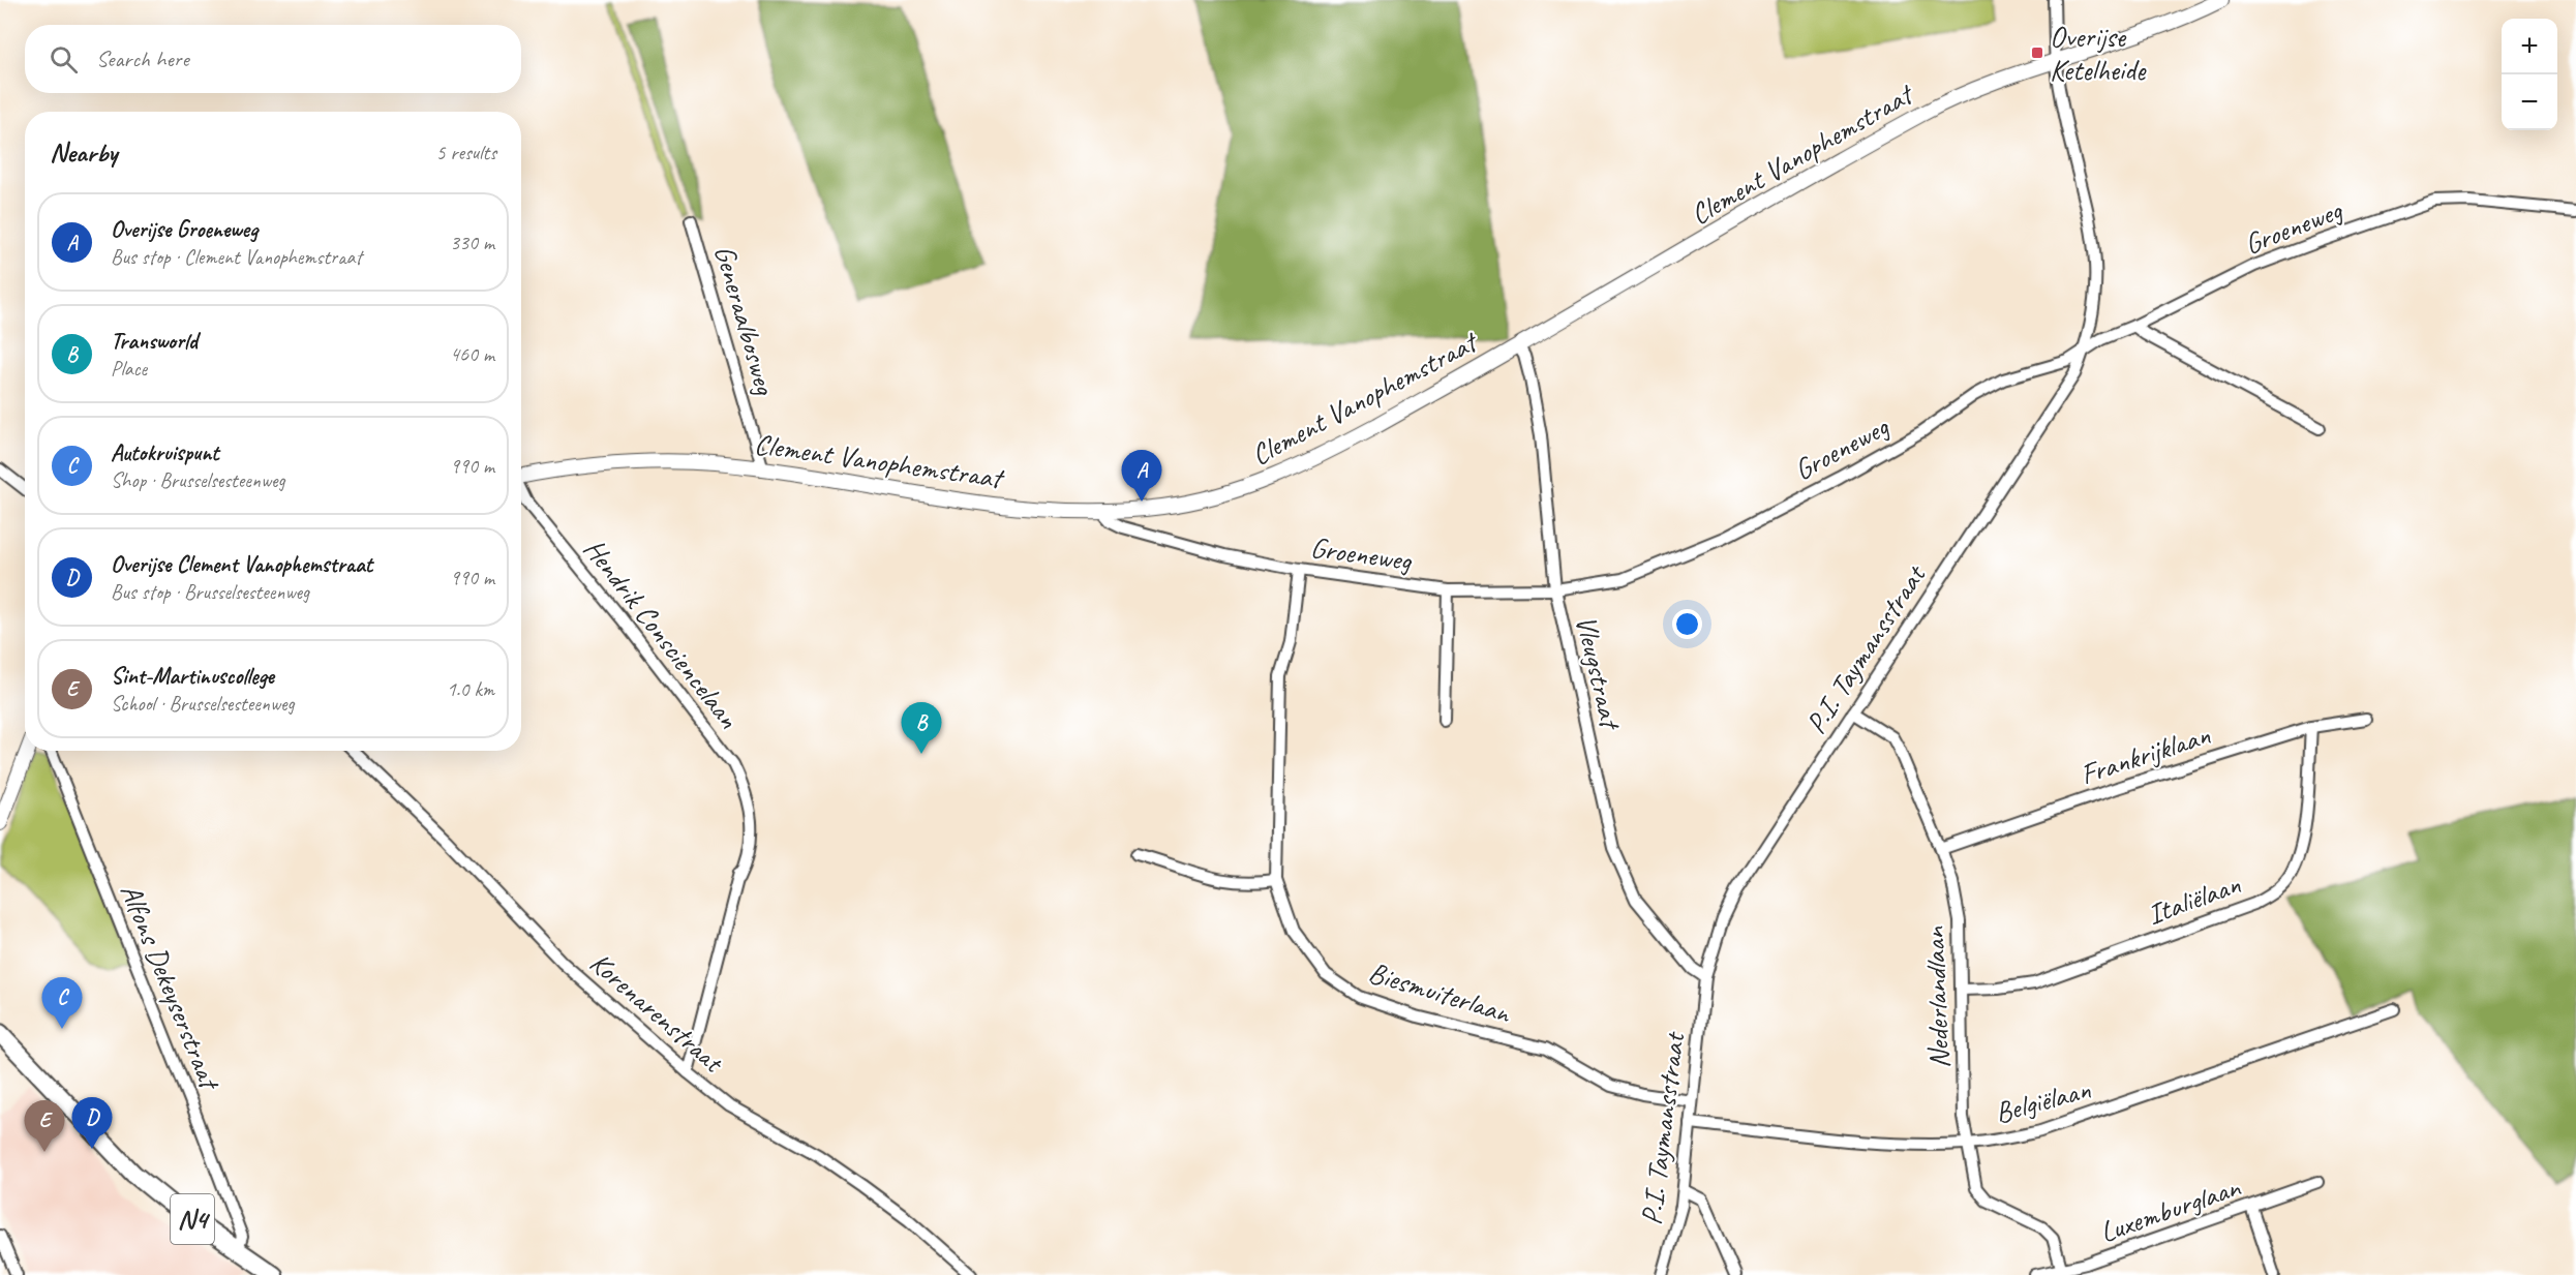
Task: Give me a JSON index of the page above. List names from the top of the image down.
{
  "streets": {
    "main road": ["N4"],
    "street": [
      "Clement Vanophemstraat",
      "Groeneweg",
      "Generaalbosweg",
      "Hendrik Consciencelaan",
      "P.I. Taymansstraat",
      "Vleugstraat",
      "Frankrijklaan",
      "Italiëlaan",
      "Alfons Dekeyserstraat",
      "Biesmuiterlaan",
      "Nederlandlaan",
      "Korenarenstraat",
      "Belgiëlaan",
      "Luxemburglaan"
    ]
  },
  "crossings": [
    ["Clement Vanophemstraat", "Groeneweg"],
    ["Clement Vanophemstraat", "Generaalbosweg"],
    ["Clement Vanophemstraat", "P.I. Taymansstraat"],
    ["Clement Vanophemstraat", "Vleugstraat"],
    ["Groeneweg", "P.I. Taymansstraat"],
    ["Groeneweg", "Vleugstraat"],
    ["Groeneweg", "Biesmuiterlaan"],
    ["Hendrik Consciencelaan", "Korenarenstraat"],
    ["P.I. Taymansstraat", "Vleugstraat"],
    ["P.I. Taymansstraat", "Biesmuiterlaan"],
    ["P.I. Taymansstraat", "Nederlandlaan"],
    ["P.I. Taymansstraat", "Belgiëlaan"],
    ["Frankrijklaan", "Italiëlaan"],
    ["Frankrijklaan", "Nederlandlaan"],
    ["Italiëlaan", "Nederlandlaan"],
    ["Alfons Dekeyserstraat", "N4"],
    ["Nederlandlaan", "Belgiëlaan"],
    ["Nederlandlaan", "Luxemburglaan"]
  ],
  "places": {
    "transit": ["Overijse Ketelheide"]
  },
  "page": {
    "map_buttons": ["+", "−"],
    "search": "Search here",
    "heading": ["Nearby", "5 results"],
    "list": [
      {
        "mark": "A",
        "name": "Overijse Groeneweg",
        "note": "Bus stop · Clement Vanophemstraat",
        "value": "330 m"
      },
      {
        "mark": "B",
        "name": "Transworld",
        "note": "Place",
        "value": "460 m"
      },
      {
        "mark": "C",
        "name": "Autokruispunt",
        "note": "Shop · Brusselsesteenweg",
        "value": "990 m"
      },
      {
        "mark": "D",
        "name": "Overijse Clement Vanophemstraat",
        "note": "Bus stop · Brusselsesteenweg",
        "value": "990 m"
      },
      {
        "mark": "E",
        "name": "Sint-Martinuscollege",
        "note": "School · Brusselsesteenweg",
        "value": "1.0 km"
      }
    ],
    "pins": [
      "A",
      "B",
      "C",
      "D",
      "E"
    ]
  }
}
